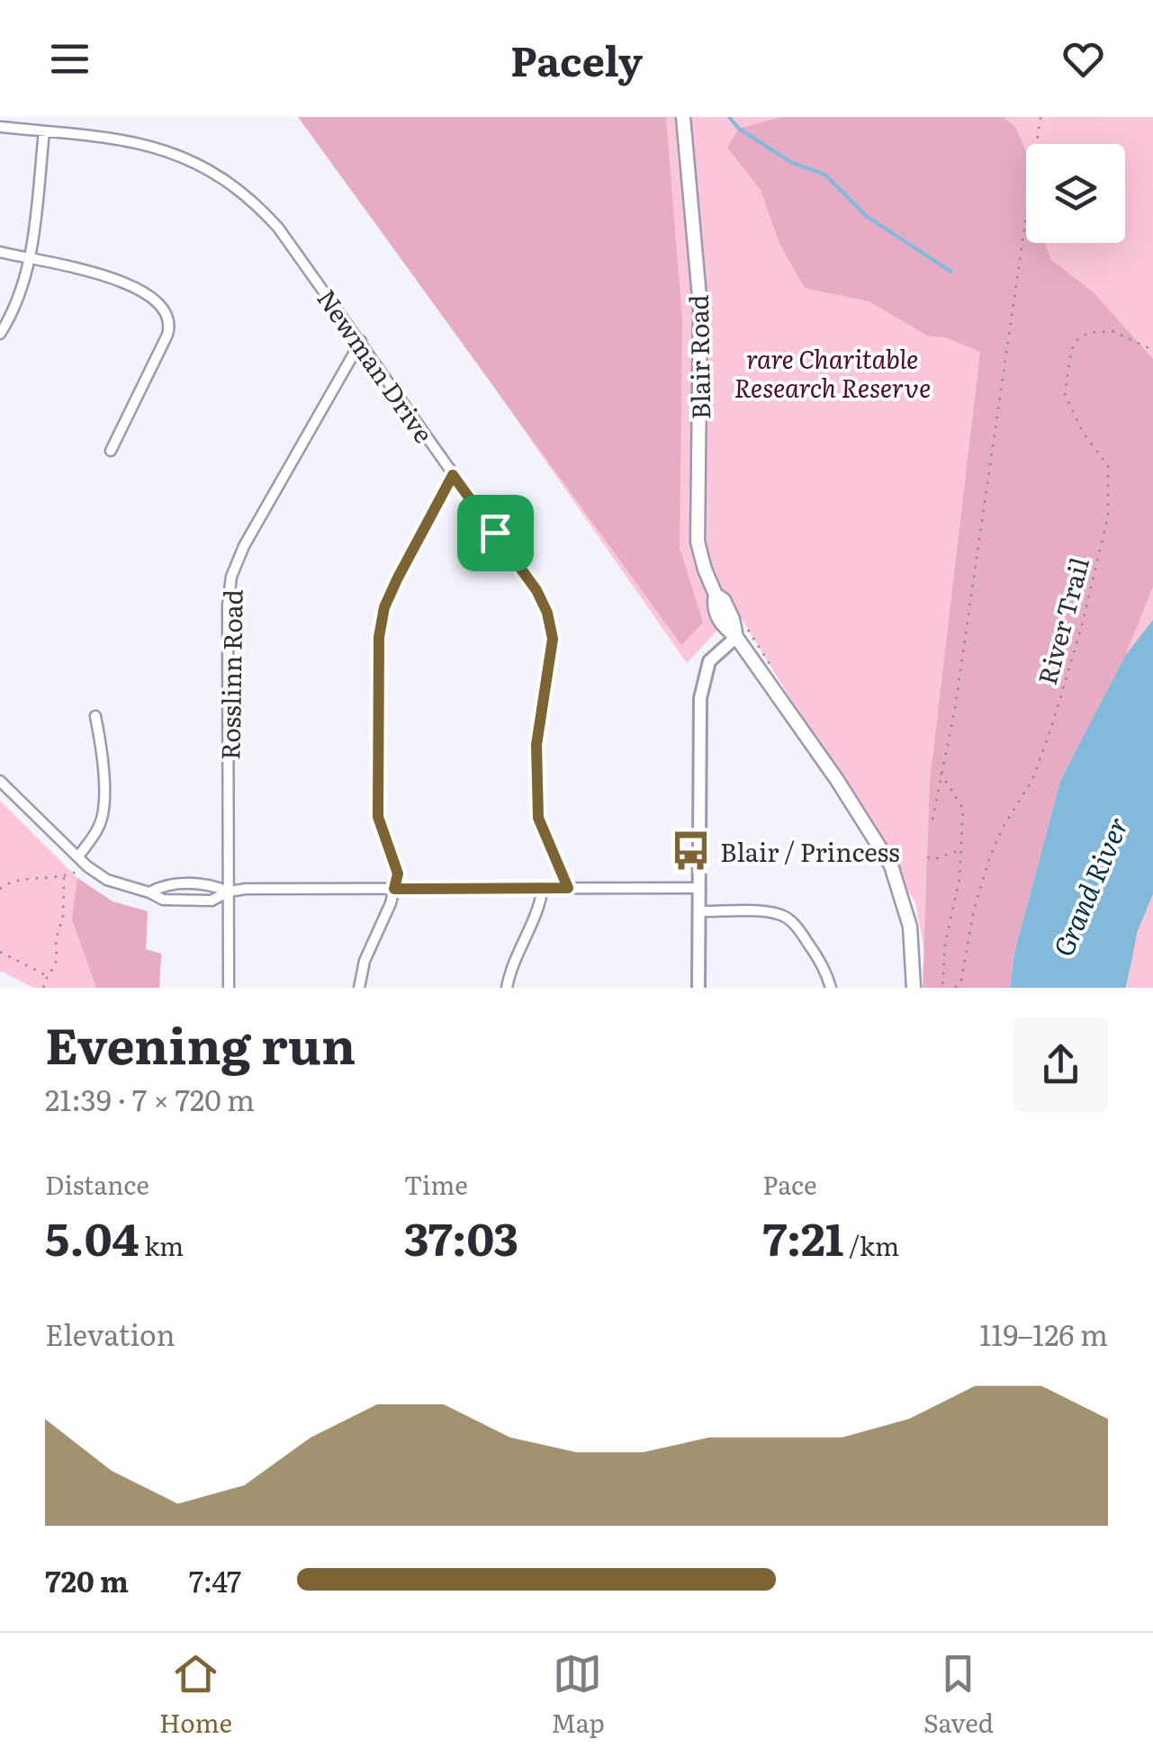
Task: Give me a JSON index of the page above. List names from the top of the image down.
{
  "streets": {
    "main road": ["Blair Road"],
    "street": ["Newman Drive", "Rosslinn Road"],
    "path": ["River Trail"]
  },
  "crossings": [
    ["Newman Drive", "Rosslinn Road"]
  ],
  "water": ["Grand River"],
  "parks": ["rare Charitable Research Reserve"],
  "places": {
    "bus stop": ["Blair / Princess"]
  },
  "page": {
    "header": "Pacely",
    "heading": ["Evening run", "21:39 · 7 × 720 m"],
    "stats": [
      ["Distance", "5.04 km"],
      ["Time", "37:03"],
      ["Pace", "7:21 /km"]
    ],
    "chart": ["Elevation", "119–126 m"],
    "list": [
      {
        "name": "720 m",
        "note": "7:47"
      }
    ],
    "tabs": ["Home", "Map", "Saved"]
  }
}
